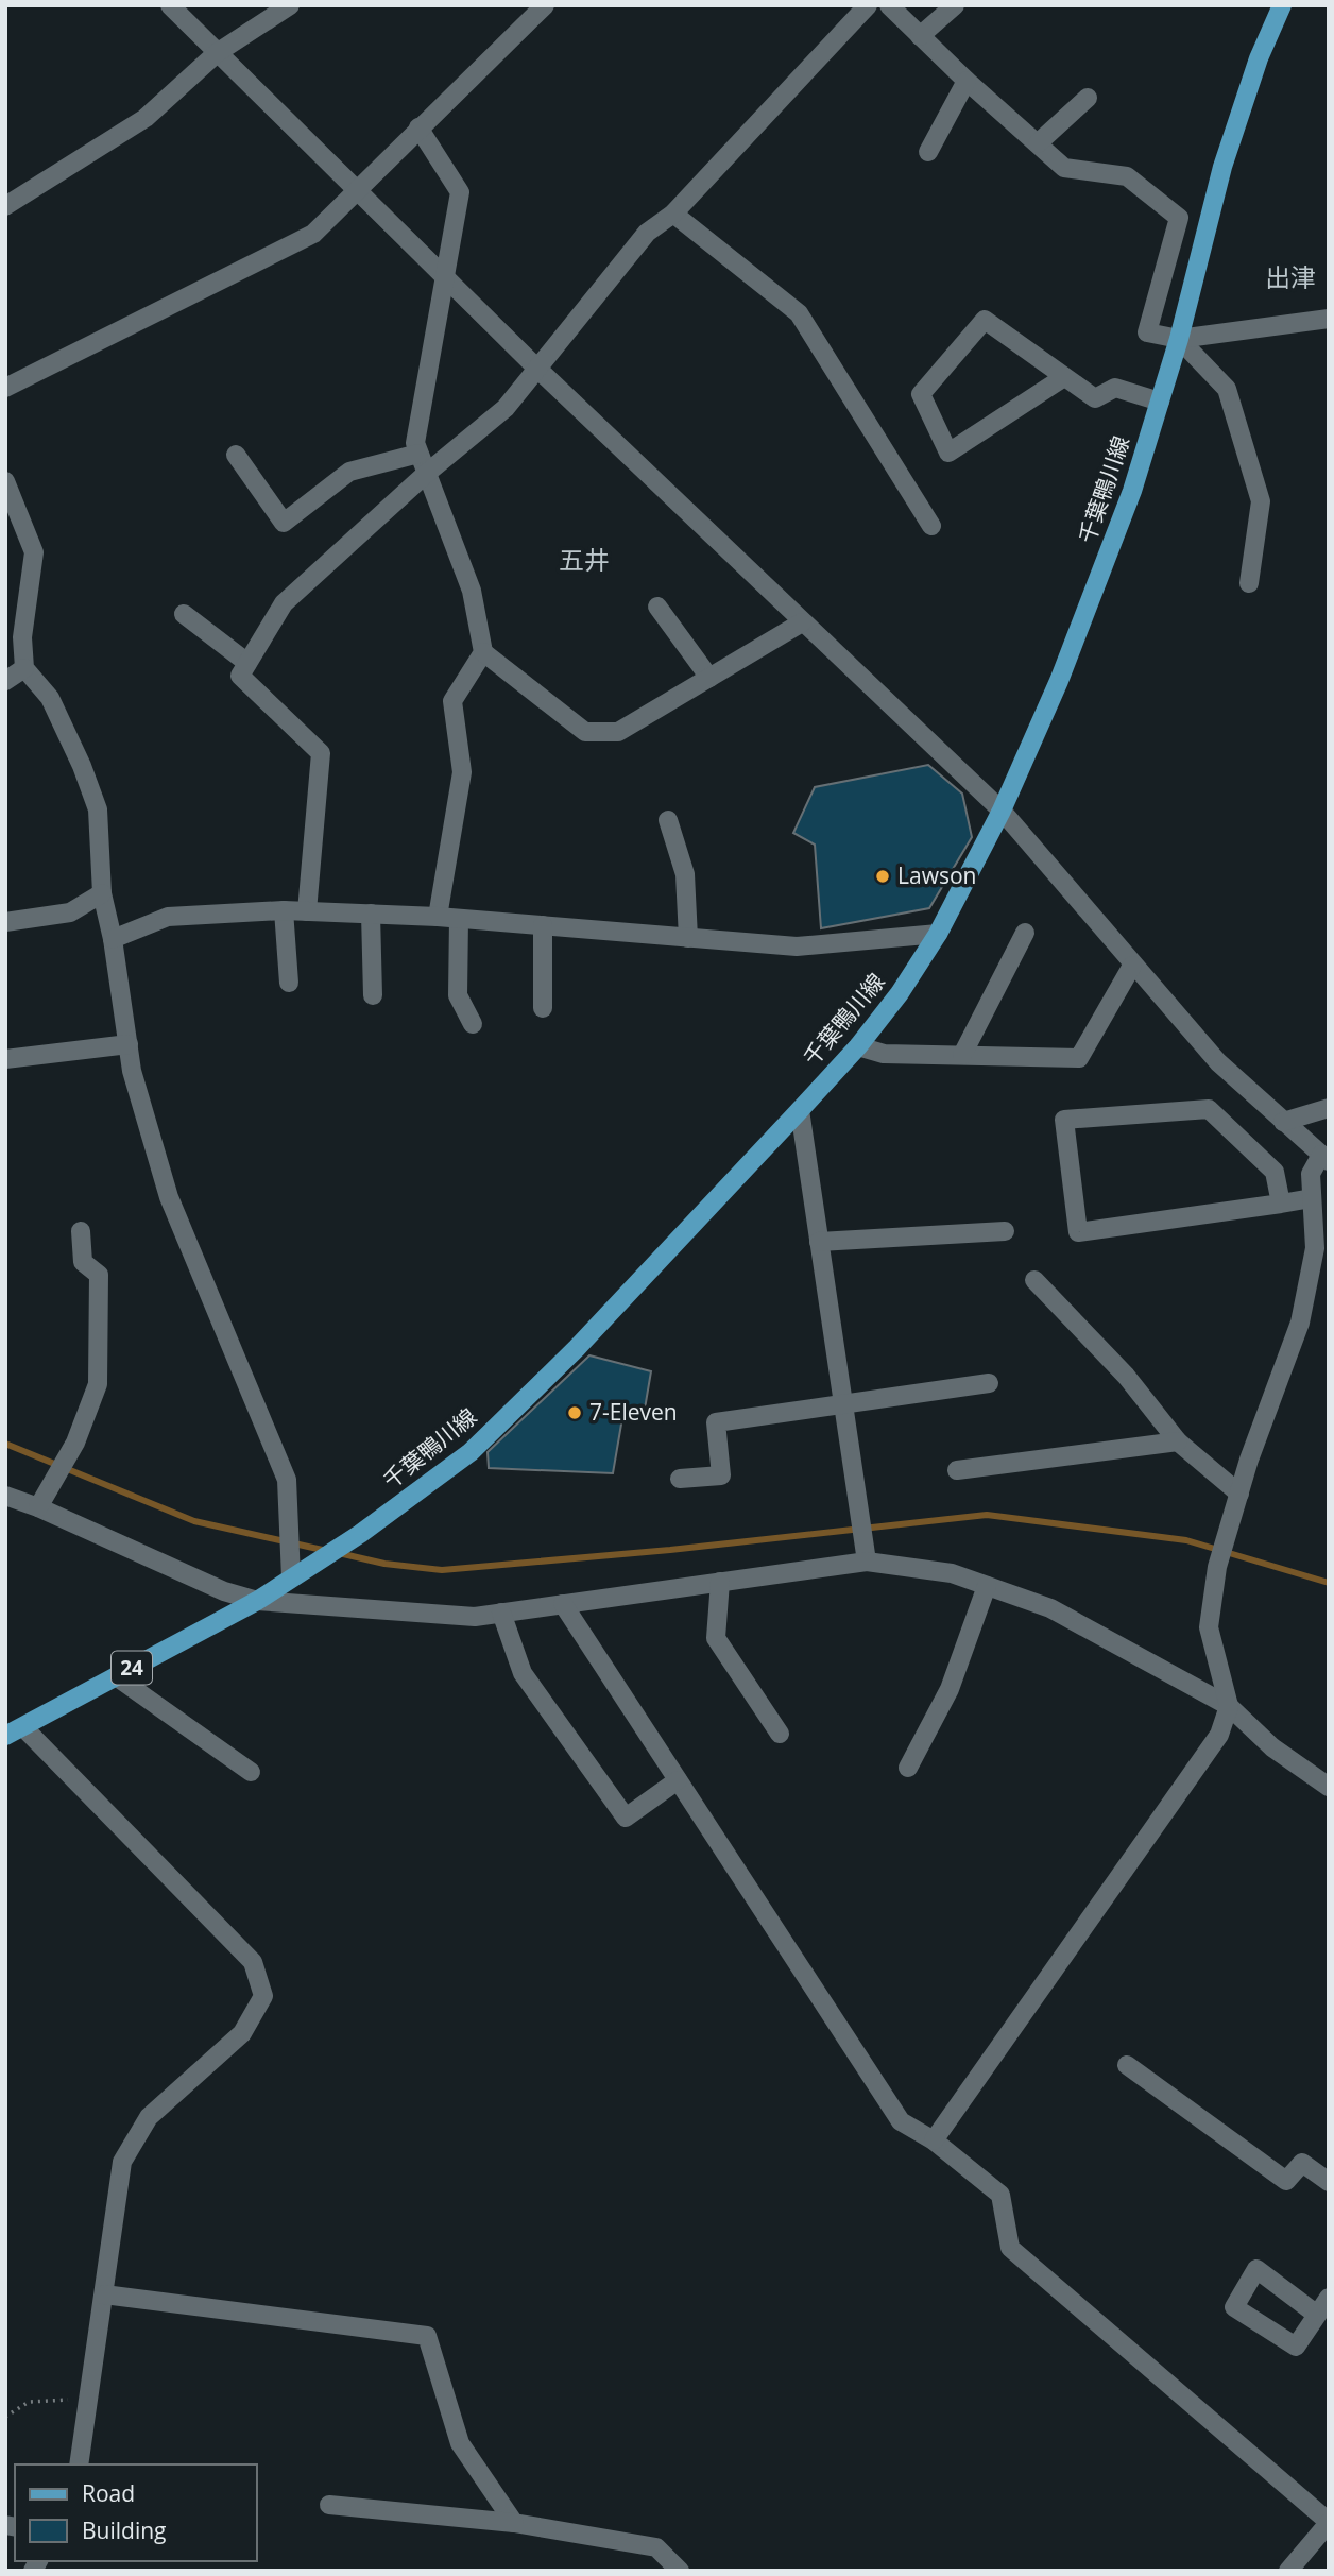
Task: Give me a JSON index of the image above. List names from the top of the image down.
{
  "streets": {
    "main road": ["千葉鴨川線", "24"]
  },
  "districts": ["出津", "五井"],
  "places": ["Lawson", "7-Eleven"],
  "legend": ["Road", "Building"]
}
